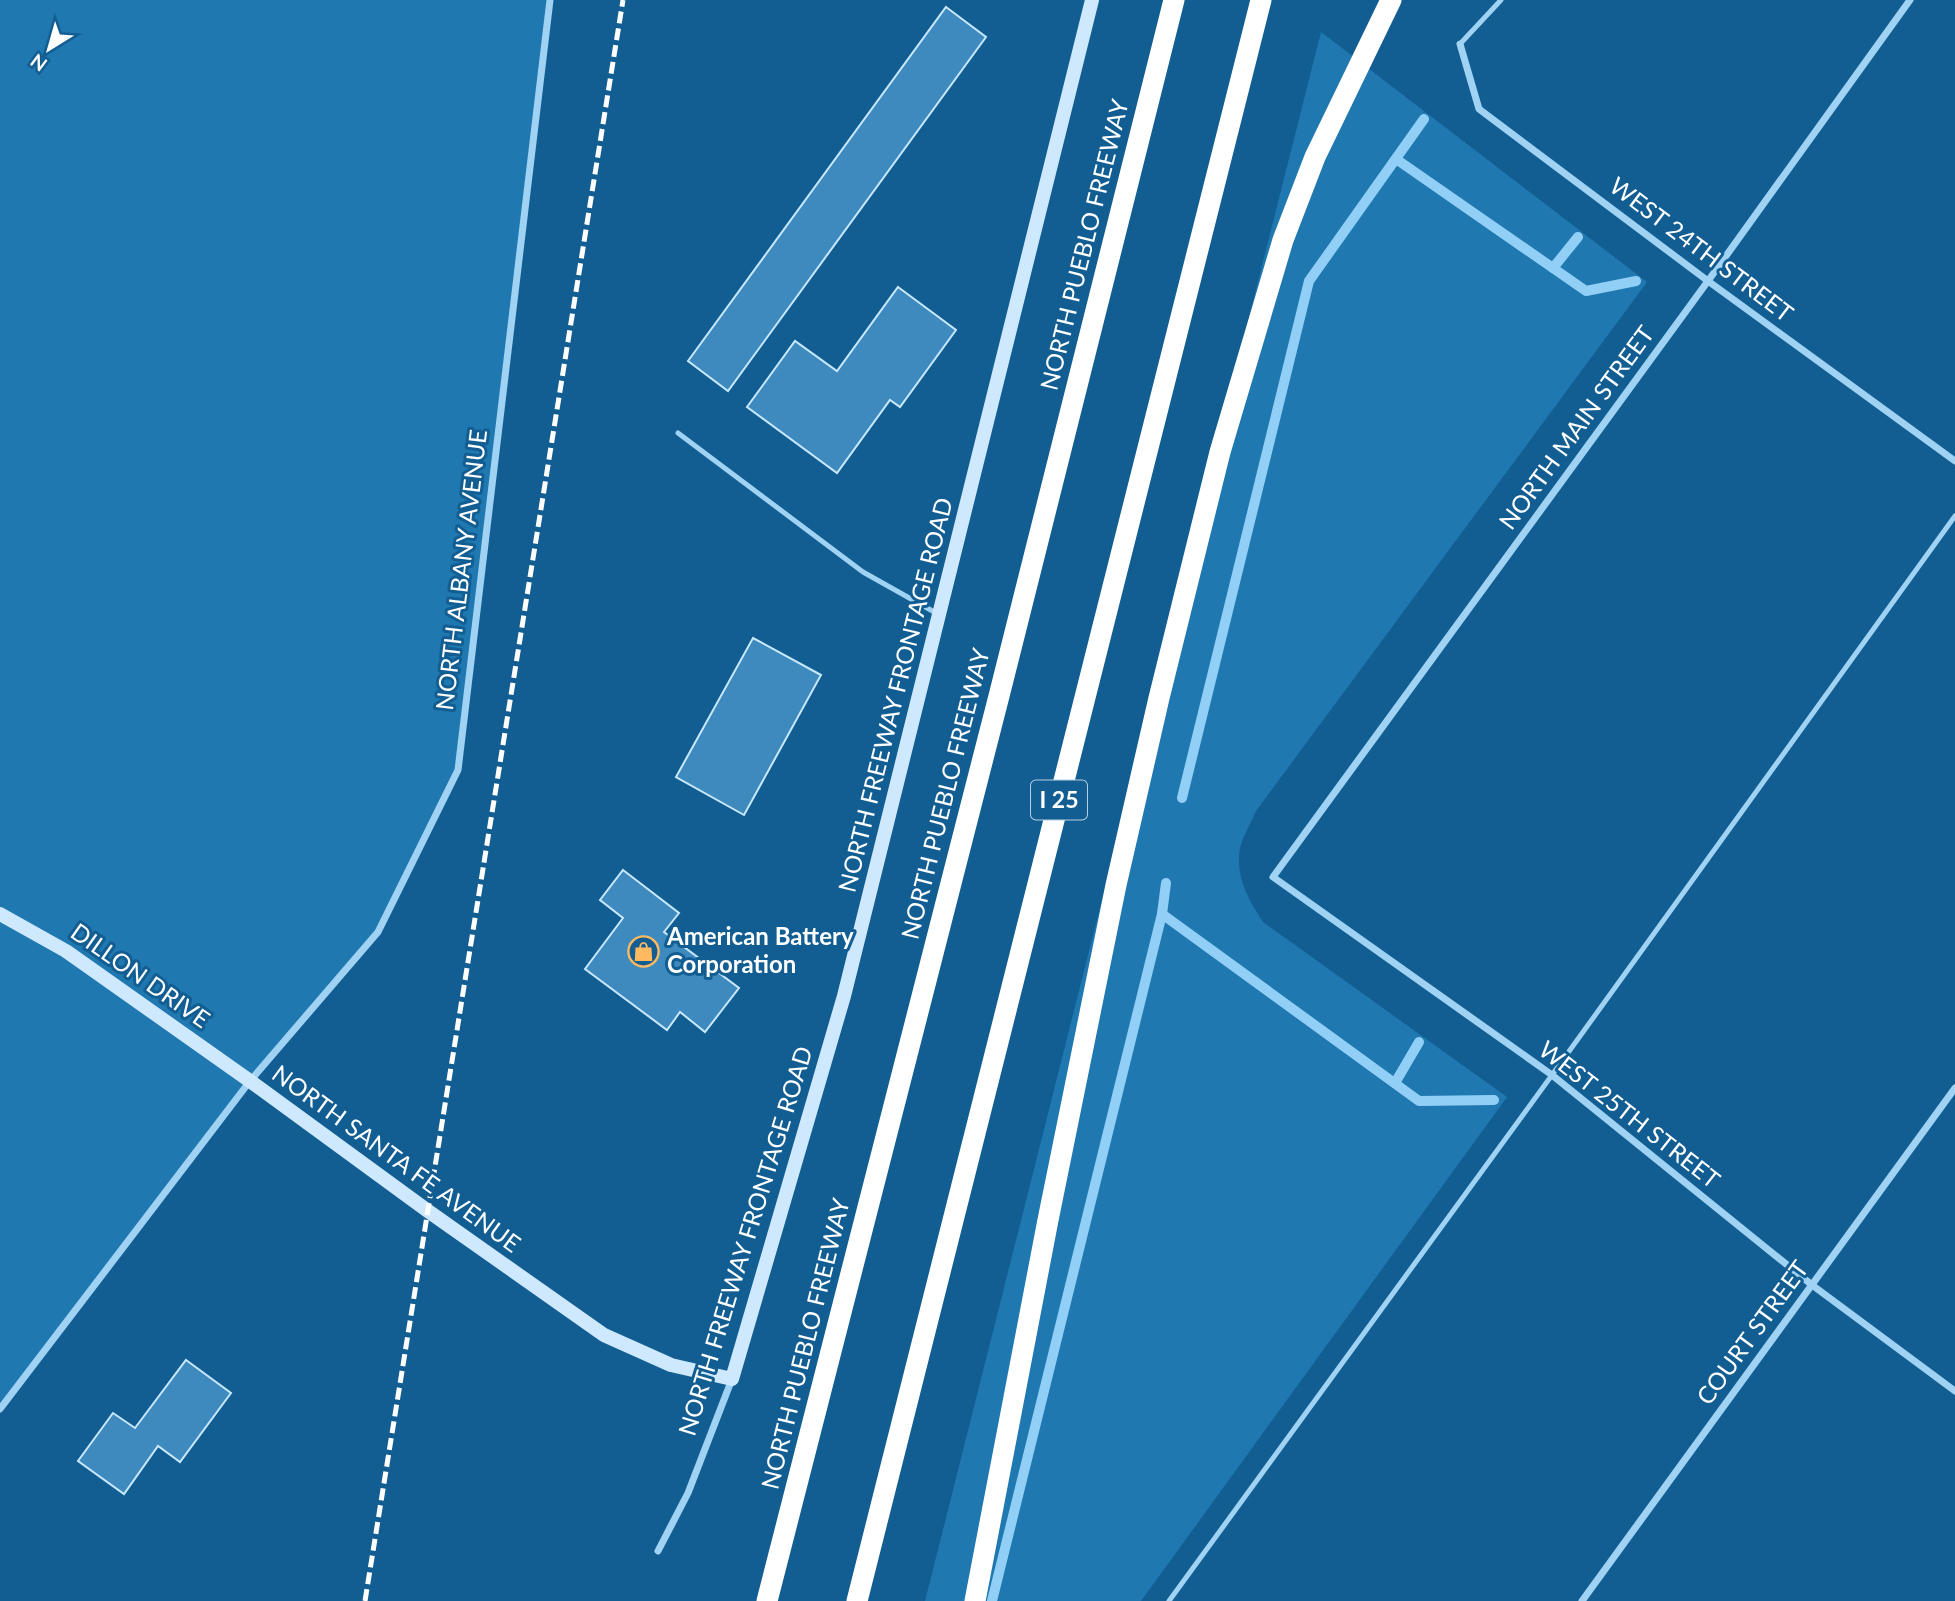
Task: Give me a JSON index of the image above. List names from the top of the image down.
{
  "streets": {
    "highway": ["NORTH PUEBLO FREEWAY", "I 25"],
    "street": [
      "WEST 24TH STREET",
      "NORTH MAIN STREET",
      "NORTH ALBANY AVENUE",
      "NORTH FREEWAY FRONTAGE ROAD",
      "DILLON DRIVE",
      "WEST 25TH STREET",
      "NORTH SANTA FE AVENUE",
      "COURT STREET"
    ]
  },
  "crossings": [
    ["WEST 24TH STREET", "NORTH MAIN STREET"],
    ["NORTH MAIN STREET", "WEST 25TH STREET"],
    ["NORTH ALBANY AVENUE", "DILLON DRIVE"],
    ["NORTH ALBANY AVENUE", "NORTH SANTA FE AVENUE"],
    ["NORTH FREEWAY FRONTAGE ROAD", "NORTH SANTA FE AVENUE"],
    ["DILLON DRIVE", "NORTH SANTA FE AVENUE"],
    ["WEST 25TH STREET", "COURT STREET"]
  ],
  "places": {
    "shop": ["American Battery Corporation"]
  },
  "north": "bottom left"
}
